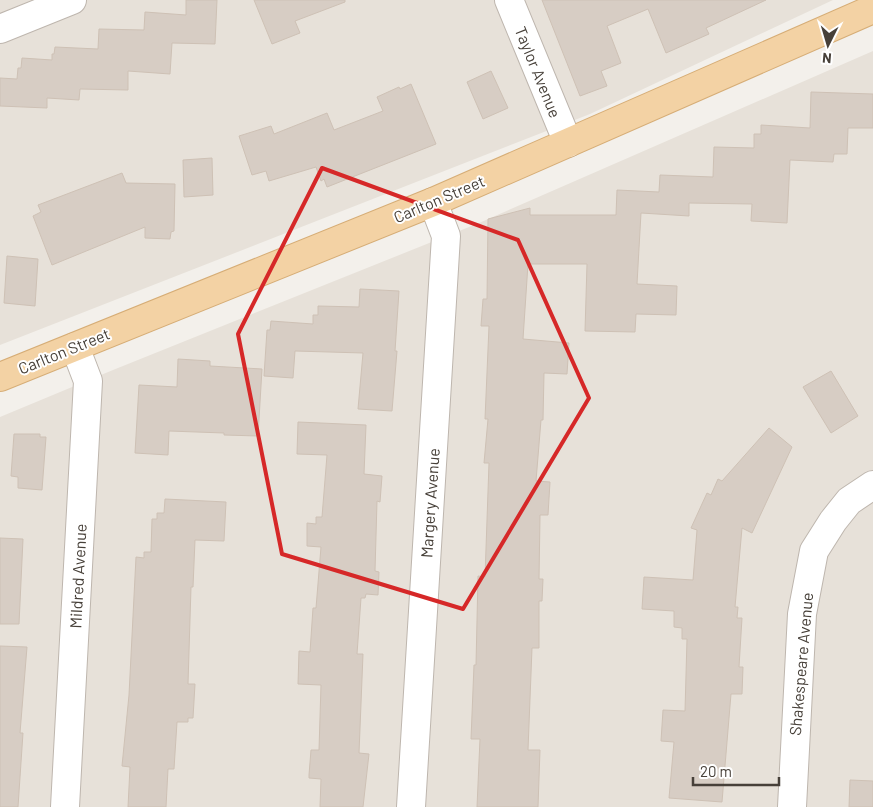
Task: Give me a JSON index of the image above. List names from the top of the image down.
{
  "streets": {
    "main road": ["Carlton Street"],
    "street": [
      "Taylor Avenue",
      "Margery Avenue",
      "Mildred Avenue",
      "Shakespeare Avenue"
    ]
  },
  "crossings": [
    ["Taylor Avenue", "Carlton Street"],
    ["Carlton Street", "Margery Avenue"],
    ["Carlton Street", "Mildred Avenue"]
  ],
  "scale_bar": "20 m",
  "north": "bottom"
}
